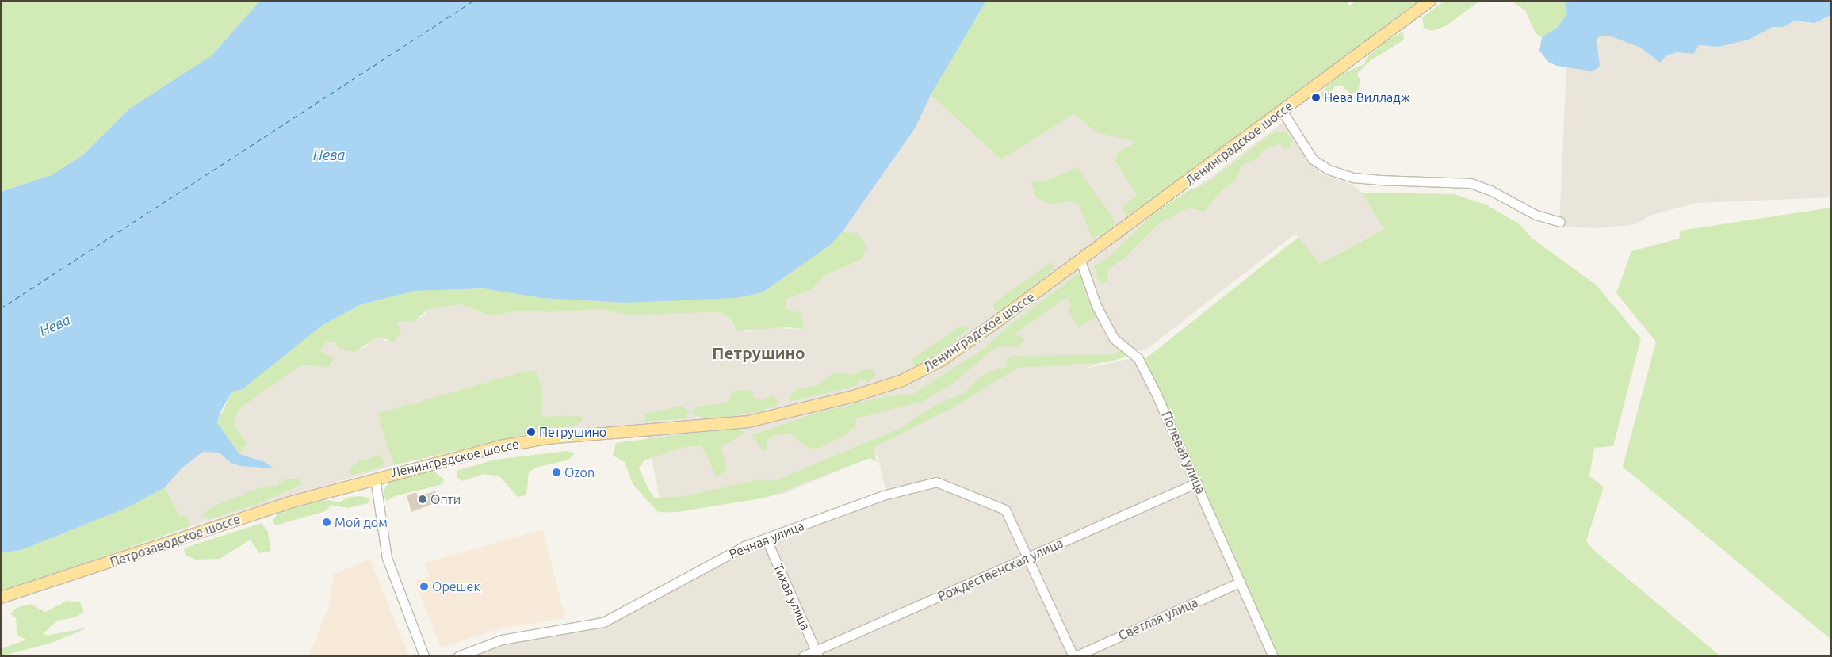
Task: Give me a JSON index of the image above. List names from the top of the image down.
{
  "streets": {
    "main road": ["Ленинградское шоссе", "Петрозаводское шоссе"],
    "street": [
      "Полевая улица",
      "Речная улица",
      "Рождественская улица",
      "Тихая улица",
      "Светлая улица"
    ]
  },
  "crossings": [
    ["Ленинградское шоссе", "Полевая улица"],
    ["Ленинградское шоссе", "Петрозаводское шоссе"],
    ["Полевая улица", "Рождественская улица"],
    ["Полевая улица", "Светлая улица"],
    ["Речная улица", "Рождественская улица"],
    ["Речная улица", "Тихая улица"],
    ["Речная улица", "Светлая улица"],
    ["Рождественская улица", "Тихая улица"]
  ],
  "districts": ["Петрушино"],
  "water": ["Нева"],
  "places": [
    "Нева Вилладж",
    "Петрушино",
    "Ozon",
    "Опти",
    "Мой дом",
    "Орешек"
  ]
}
